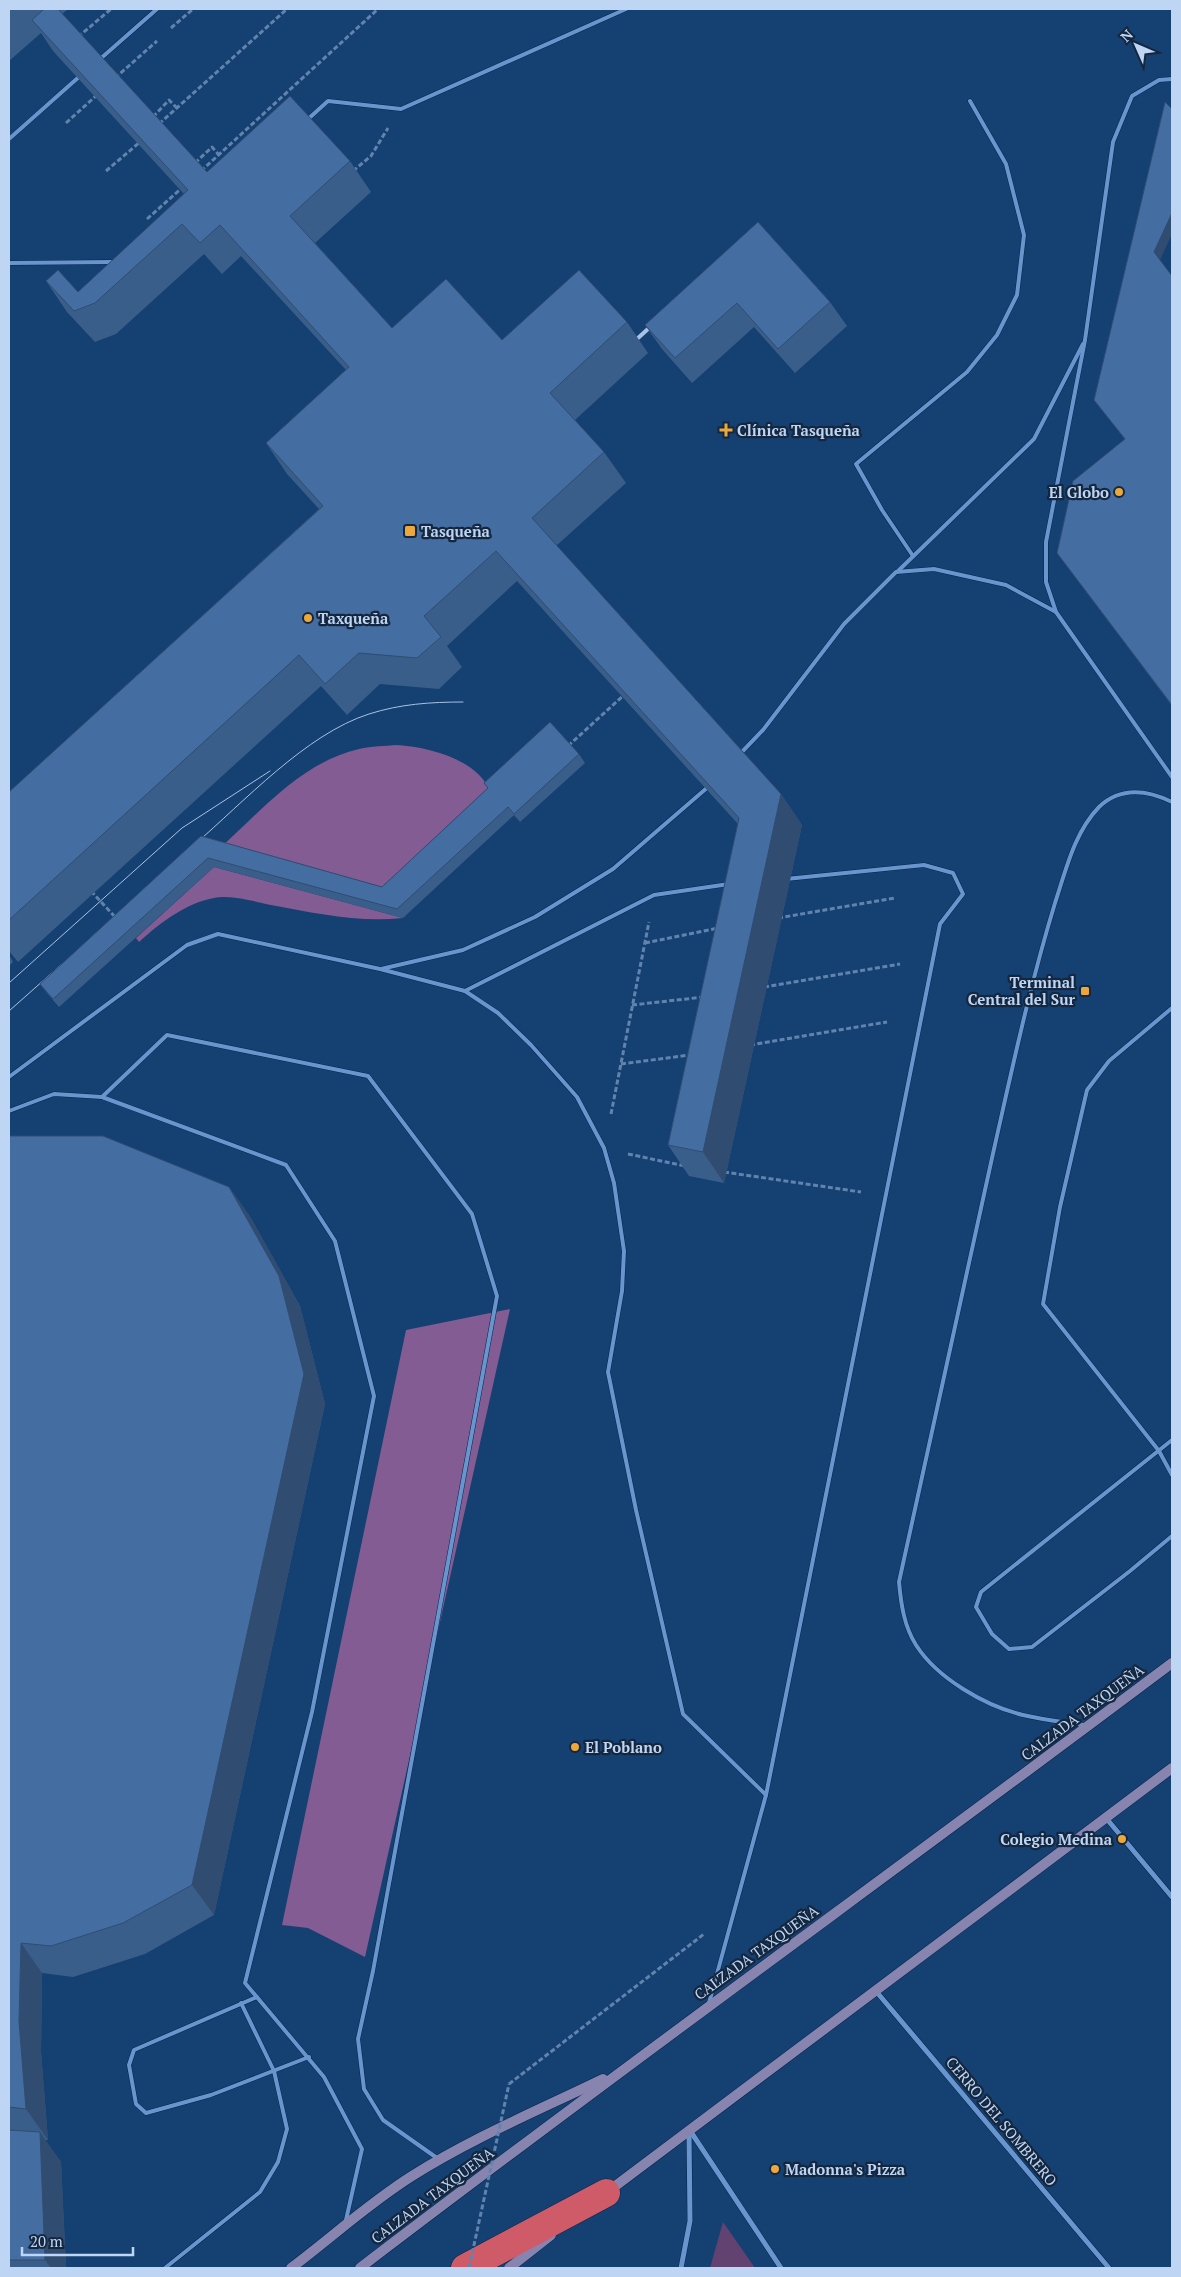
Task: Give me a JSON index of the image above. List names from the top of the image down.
{
  "streets": {
    "main road": ["CALZADA TAXQUEÑA"],
    "street": ["CERRO DEL SOMBRERO"]
  },
  "places": {
    "health": ["Clínica Tasqueña"],
    "other": [
      "El Globo",
      "Taxqueña",
      "El Poblano",
      "Colegio Medina",
      "Madonna's Pizza"
    ],
    "transit": ["Tasqueña", "Terminal Central del Sur"]
  },
  "scale_bar": "20 m",
  "north": "top left"
}
